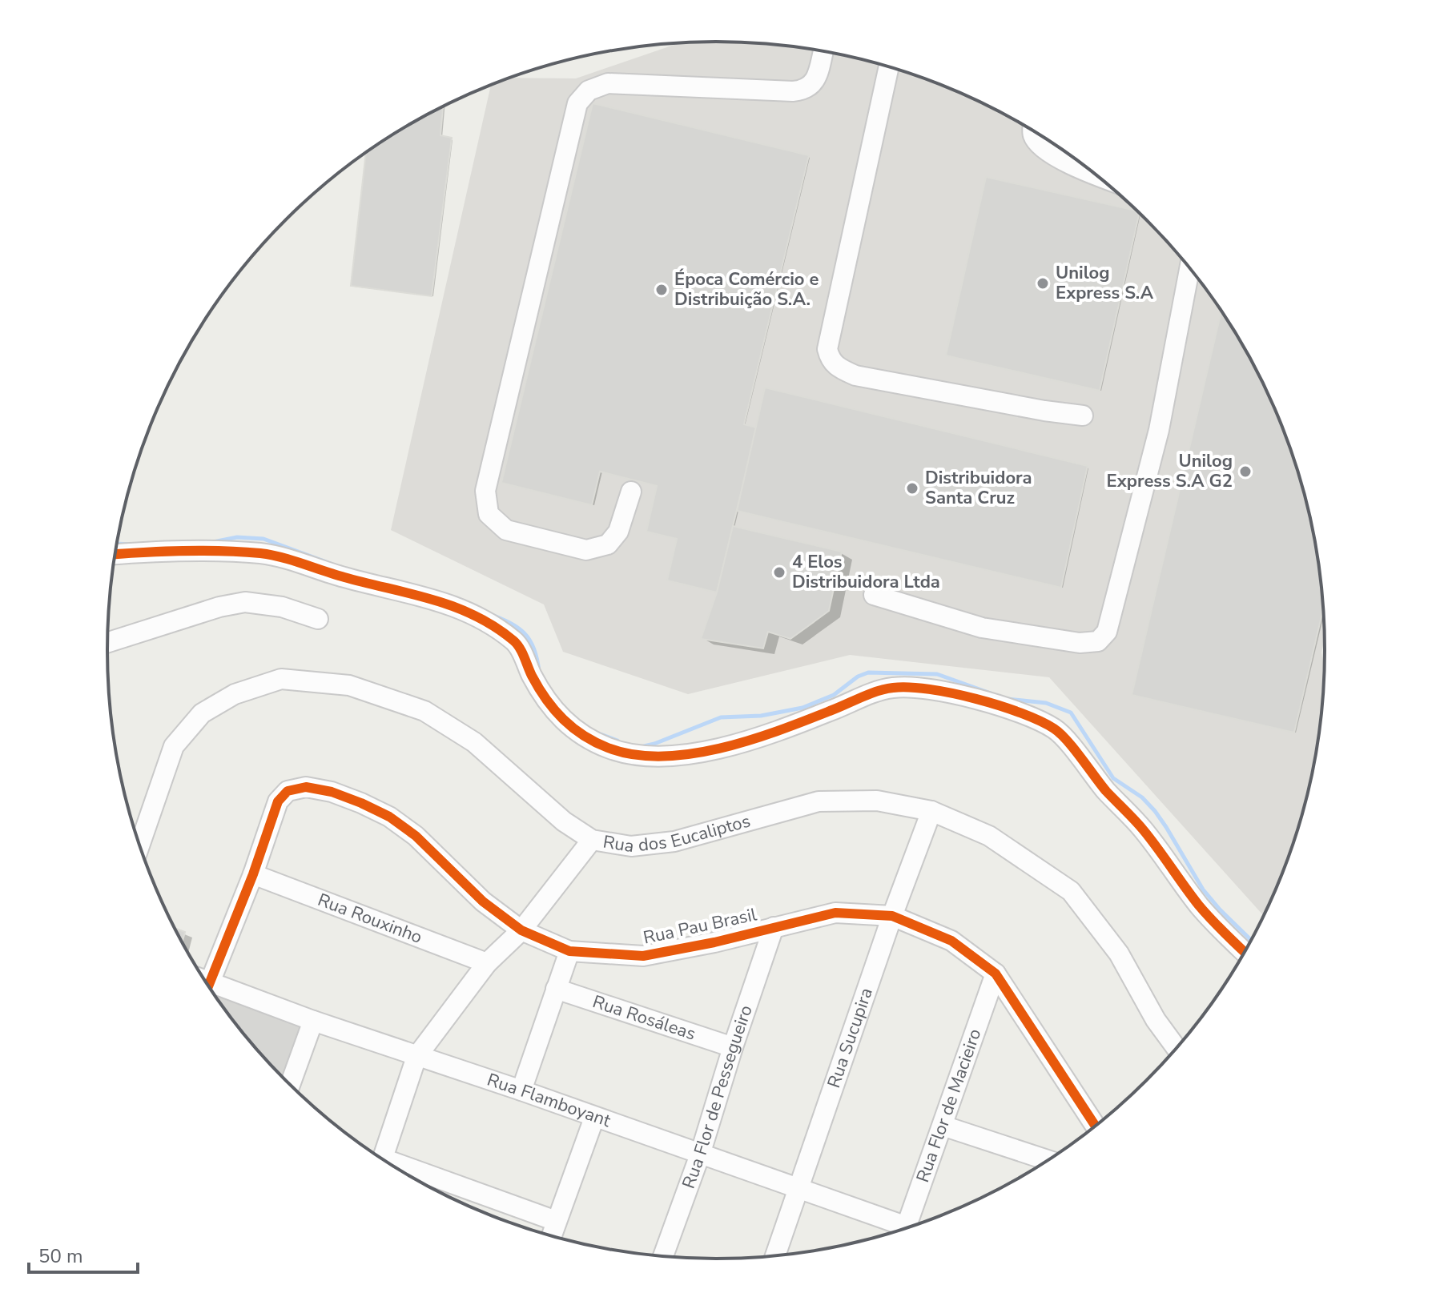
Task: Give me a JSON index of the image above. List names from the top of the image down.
{
  "streets": {
    "street": [
      "Rua dos Eucaliptos",
      "Rua Rouxinho",
      "Rua Pau Brasil",
      "Rua Rosáleas",
      "Rua Sucupira",
      "Rua Flor de Pessegueiro",
      "Rua Flamboyant",
      "Rua Flor de Macieiro"
    ]
  },
  "crossings": [
    ["Rua dos Eucaliptos", "Rua Sucupira"],
    ["Rua Rouxinho", "Rua Pau Brasil"],
    ["Rua Pau Brasil", "Rua Sucupira"],
    ["Rua Pau Brasil", "Rua Flor de Pessegueiro"],
    ["Rua Pau Brasil", "Rua Flor de Macieiro"],
    ["Rua Rosáleas", "Rua Flor de Pessegueiro"],
    ["Rua Sucupira", "Rua Flamboyant"],
    ["Rua Flor de Pessegueiro", "Rua Flamboyant"]
  ],
  "places": [
    "Unilog Express S.A",
    "Época Comércio e Distribuição S.A.",
    "Unilog Express S.A G2",
    "Distribuidora Santa Cruz",
    "4 Elos Distribuidora Ltda"
  ],
  "scale_bar": "50 m"
}
